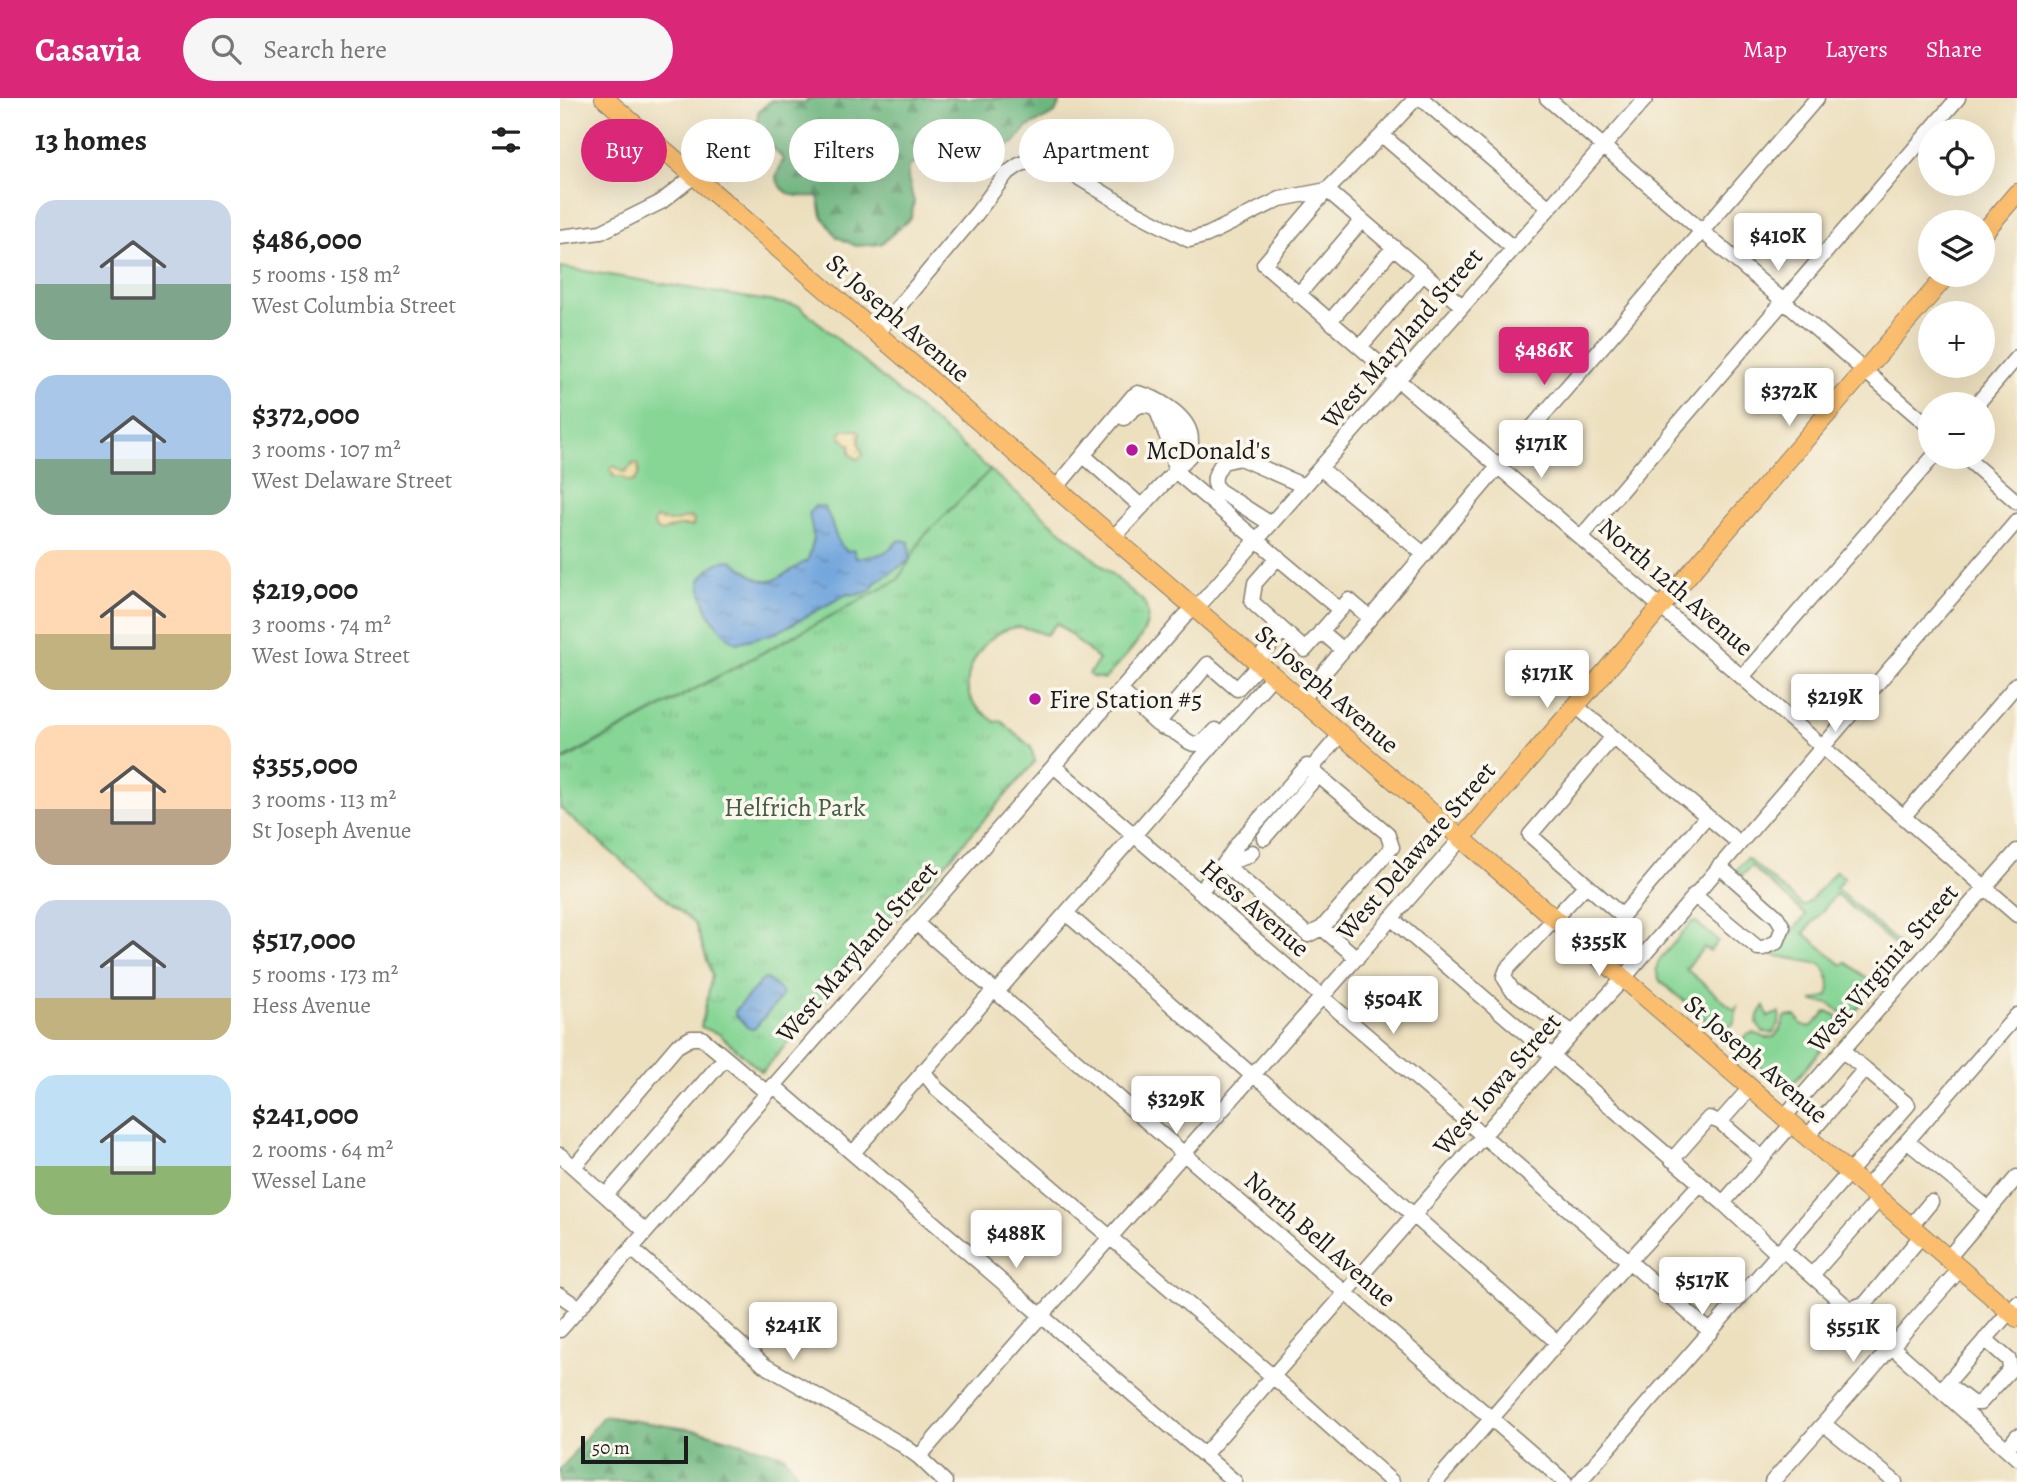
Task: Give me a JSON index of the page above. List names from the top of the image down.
{
  "streets": {
    "main road": ["St Joseph Avenue", "West Delaware Street"],
    "street": [
      "West Maryland Street",
      "North 12th Avenue",
      "Hess Avenue",
      "West Virginia Street",
      "West Iowa Street",
      "North Bell Avenue"
    ]
  },
  "crossings": [
    ["St Joseph Avenue", "West Maryland Street"],
    ["St Joseph Avenue", "West Delaware Street"],
    ["St Joseph Avenue", "West Virginia Street"],
    ["St Joseph Avenue", "West Iowa Street"],
    ["West Maryland Street", "North 12th Avenue"],
    ["West Maryland Street", "Hess Avenue"],
    ["West Maryland Street", "North Bell Avenue"],
    ["North 12th Avenue", "West Delaware Street"],
    ["North 12th Avenue", "West Virginia Street"],
    ["North 12th Avenue", "West Iowa Street"],
    ["West Delaware Street", "Hess Avenue"],
    ["West Delaware Street", "North Bell Avenue"],
    ["Hess Avenue", "West Iowa Street"],
    ["West Iowa Street", "North Bell Avenue"]
  ],
  "parks": ["Helfrich Park"],
  "places": ["McDonald's", "Fire Station #5"],
  "scale_bar": "50 m",
  "page": {
    "header": "Casavia",
    "search": "Search here",
    "nav": ["Map", "Layers", "Share"],
    "heading": "13 homes",
    "map_buttons": ["+", "−"],
    "chip": [
      "Buy",
      "Rent",
      "Filters",
      "New",
      "Apartment"
    ],
    "list": [
      {
        "name": "$486,000",
        "note": "5 rooms · 158 m² · West Columbia Street"
      },
      {
        "name": "$372,000",
        "note": "3 rooms · 107 m² · West Delaware Street"
      },
      {
        "name": "$219,000",
        "note": "3 rooms · 74 m² · West Iowa Street"
      },
      {
        "name": "$355,000",
        "note": "3 rooms · 113 m² · St Joseph Avenue"
      },
      {
        "name": "$517,000",
        "note": "5 rooms · 173 m² · Hess Avenue"
      },
      {
        "name": "$241,000",
        "note": "2 rooms · 64 m² · Wessel Lane"
      }
    ],
    "price": [
      "$410K",
      "$486K",
      "$372K",
      "$171K",
      "$171K",
      "$219K",
      "$355K",
      "$504K",
      "$329K",
      "$488K",
      "$517K",
      "$241K",
      "$551K"
    ],
    "scale": "50 m"
  }
}
